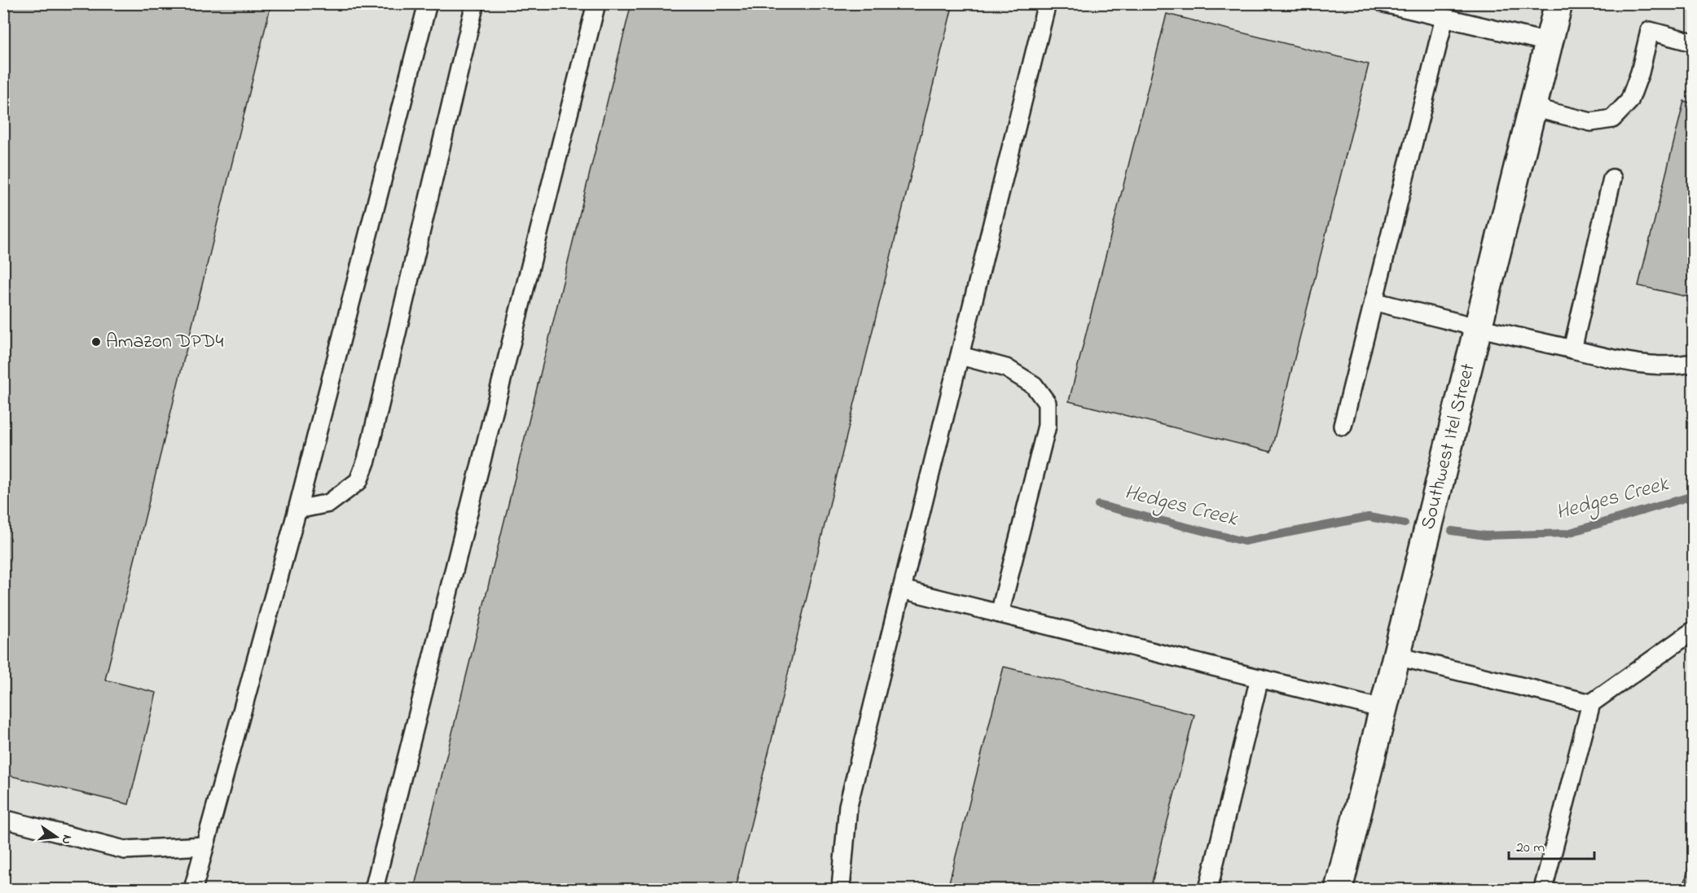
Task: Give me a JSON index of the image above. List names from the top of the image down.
{
  "streets": {
    "street": ["Southwest Itel Street"]
  },
  "water": ["Hedges Creek"],
  "places": ["Amazon DPD4"],
  "scale_bar": "20 m",
  "north": "right"
}
